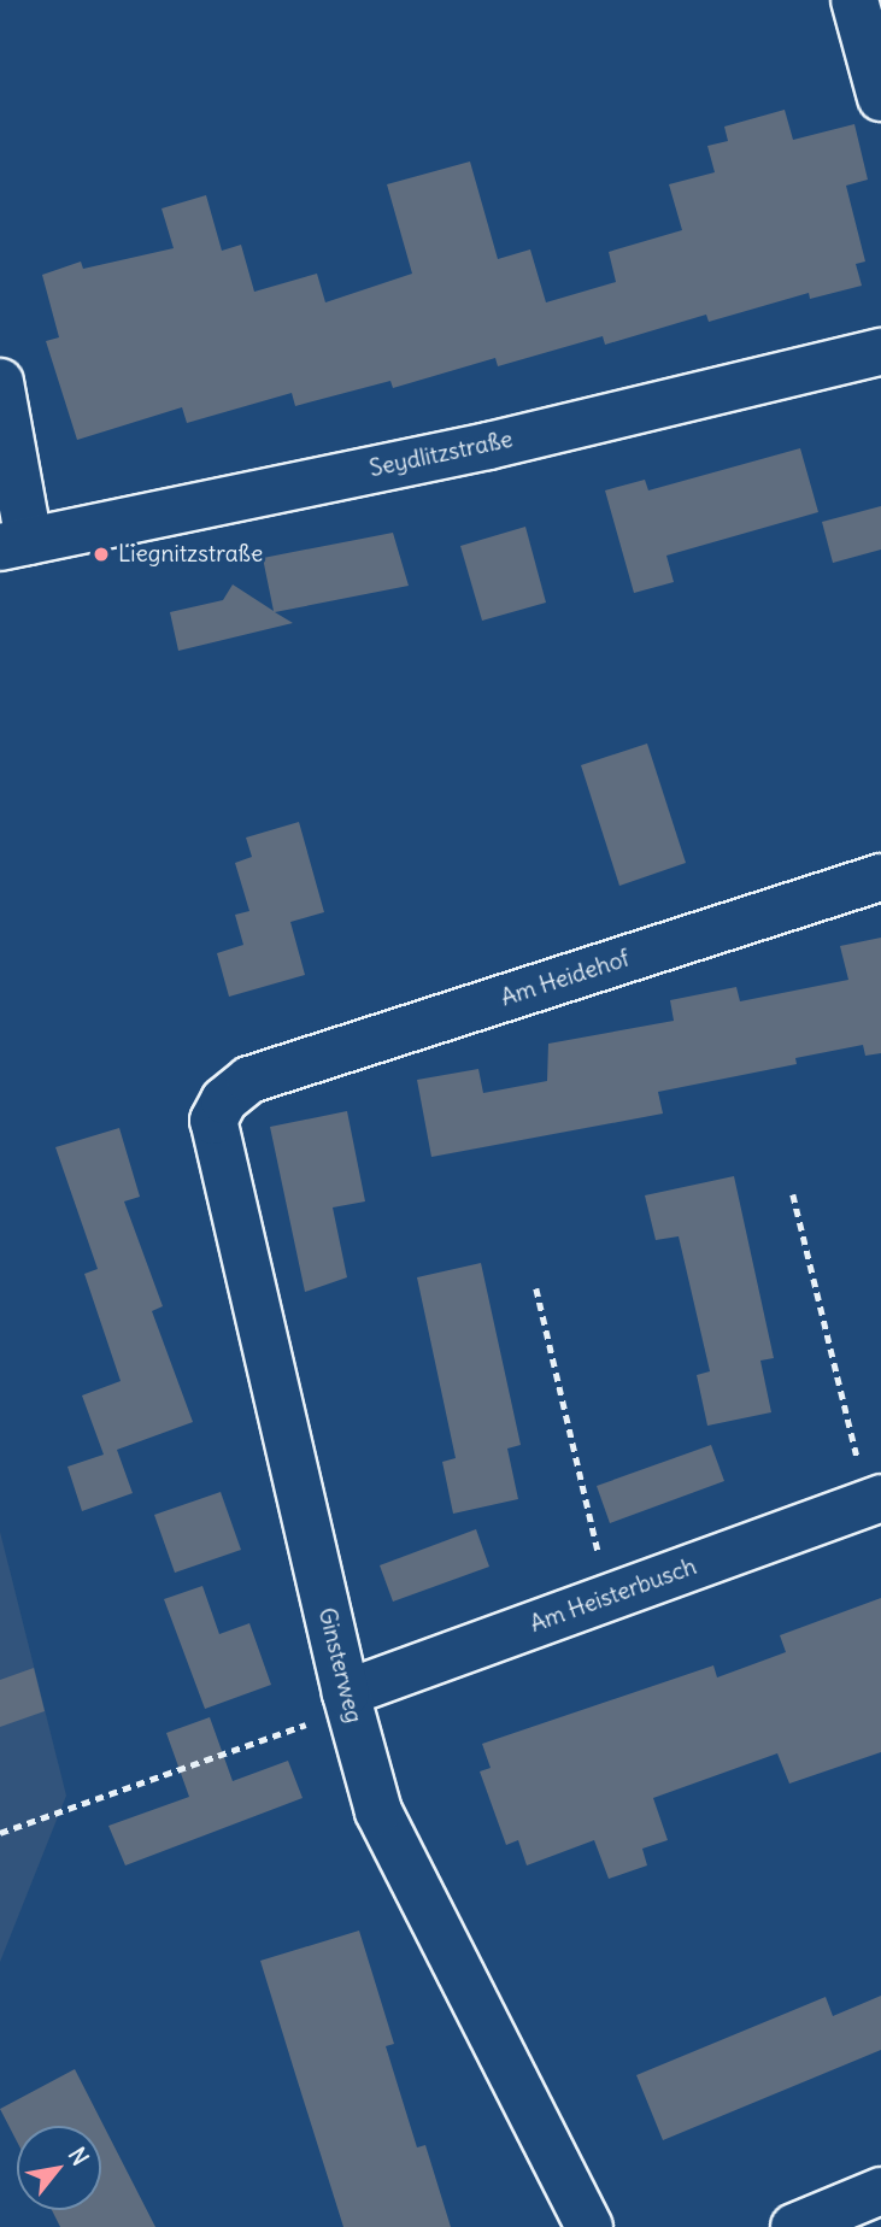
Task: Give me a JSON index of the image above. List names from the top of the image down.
{
  "streets": {
    "street": [
      "Seydlitzstraße",
      "Am Heidehof",
      "Am Heisterbusch",
      "Ginsterweg"
    ]
  },
  "crossings": [
    ["Am Heidehof", "Ginsterweg"],
    ["Am Heisterbusch", "Ginsterweg"]
  ],
  "places": ["Liegnitzstraße"],
  "north": "top right"
}
